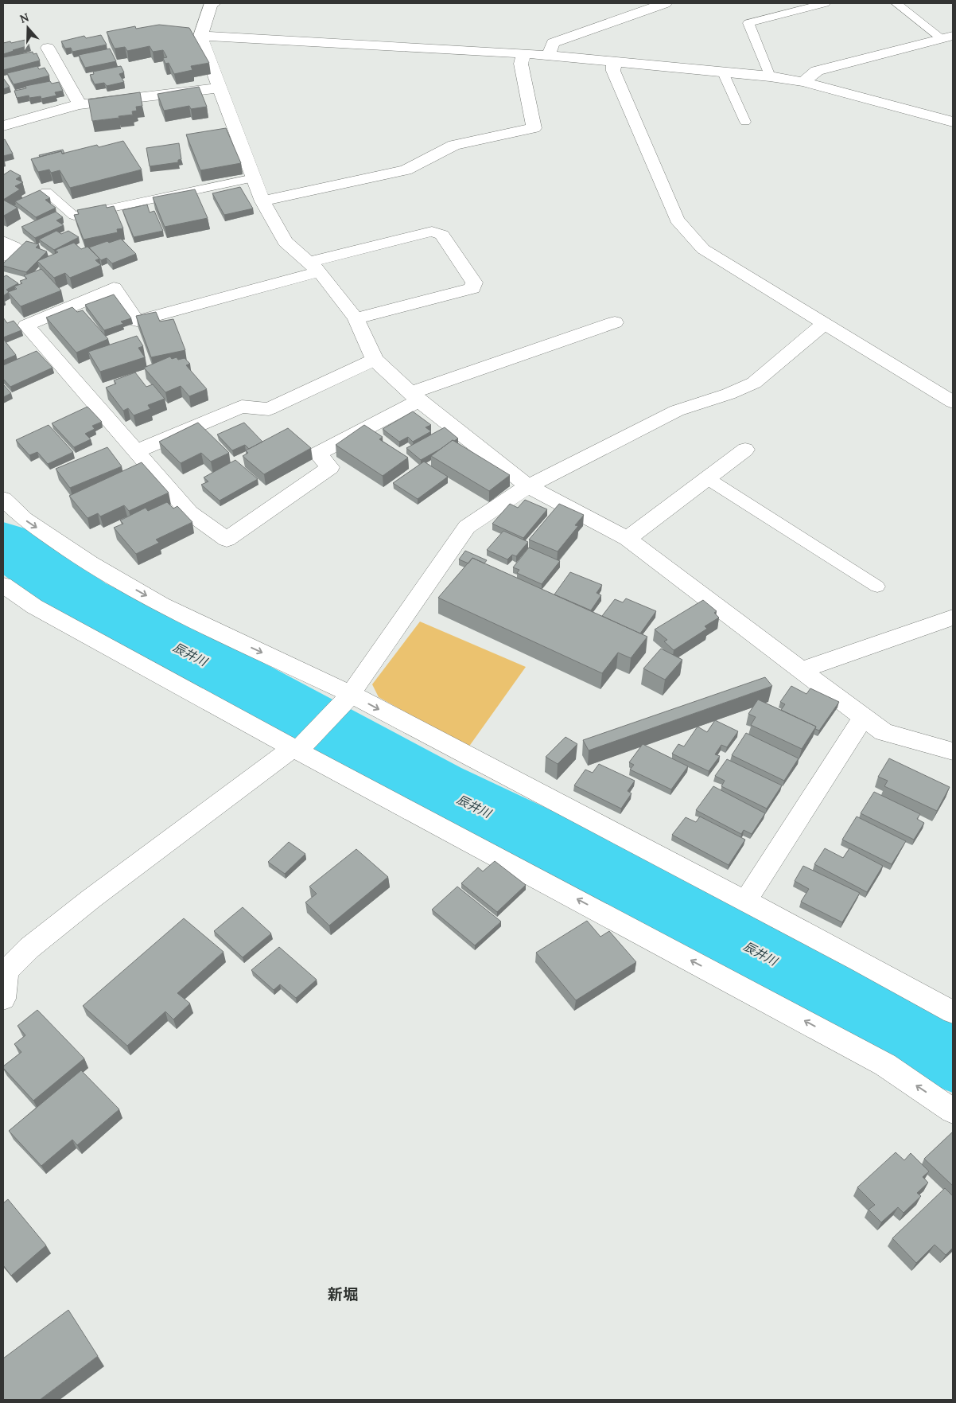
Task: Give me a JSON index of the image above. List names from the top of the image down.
{
  "districts": ["新堀"],
  "water": ["辰井川"],
  "north": "top"
}
